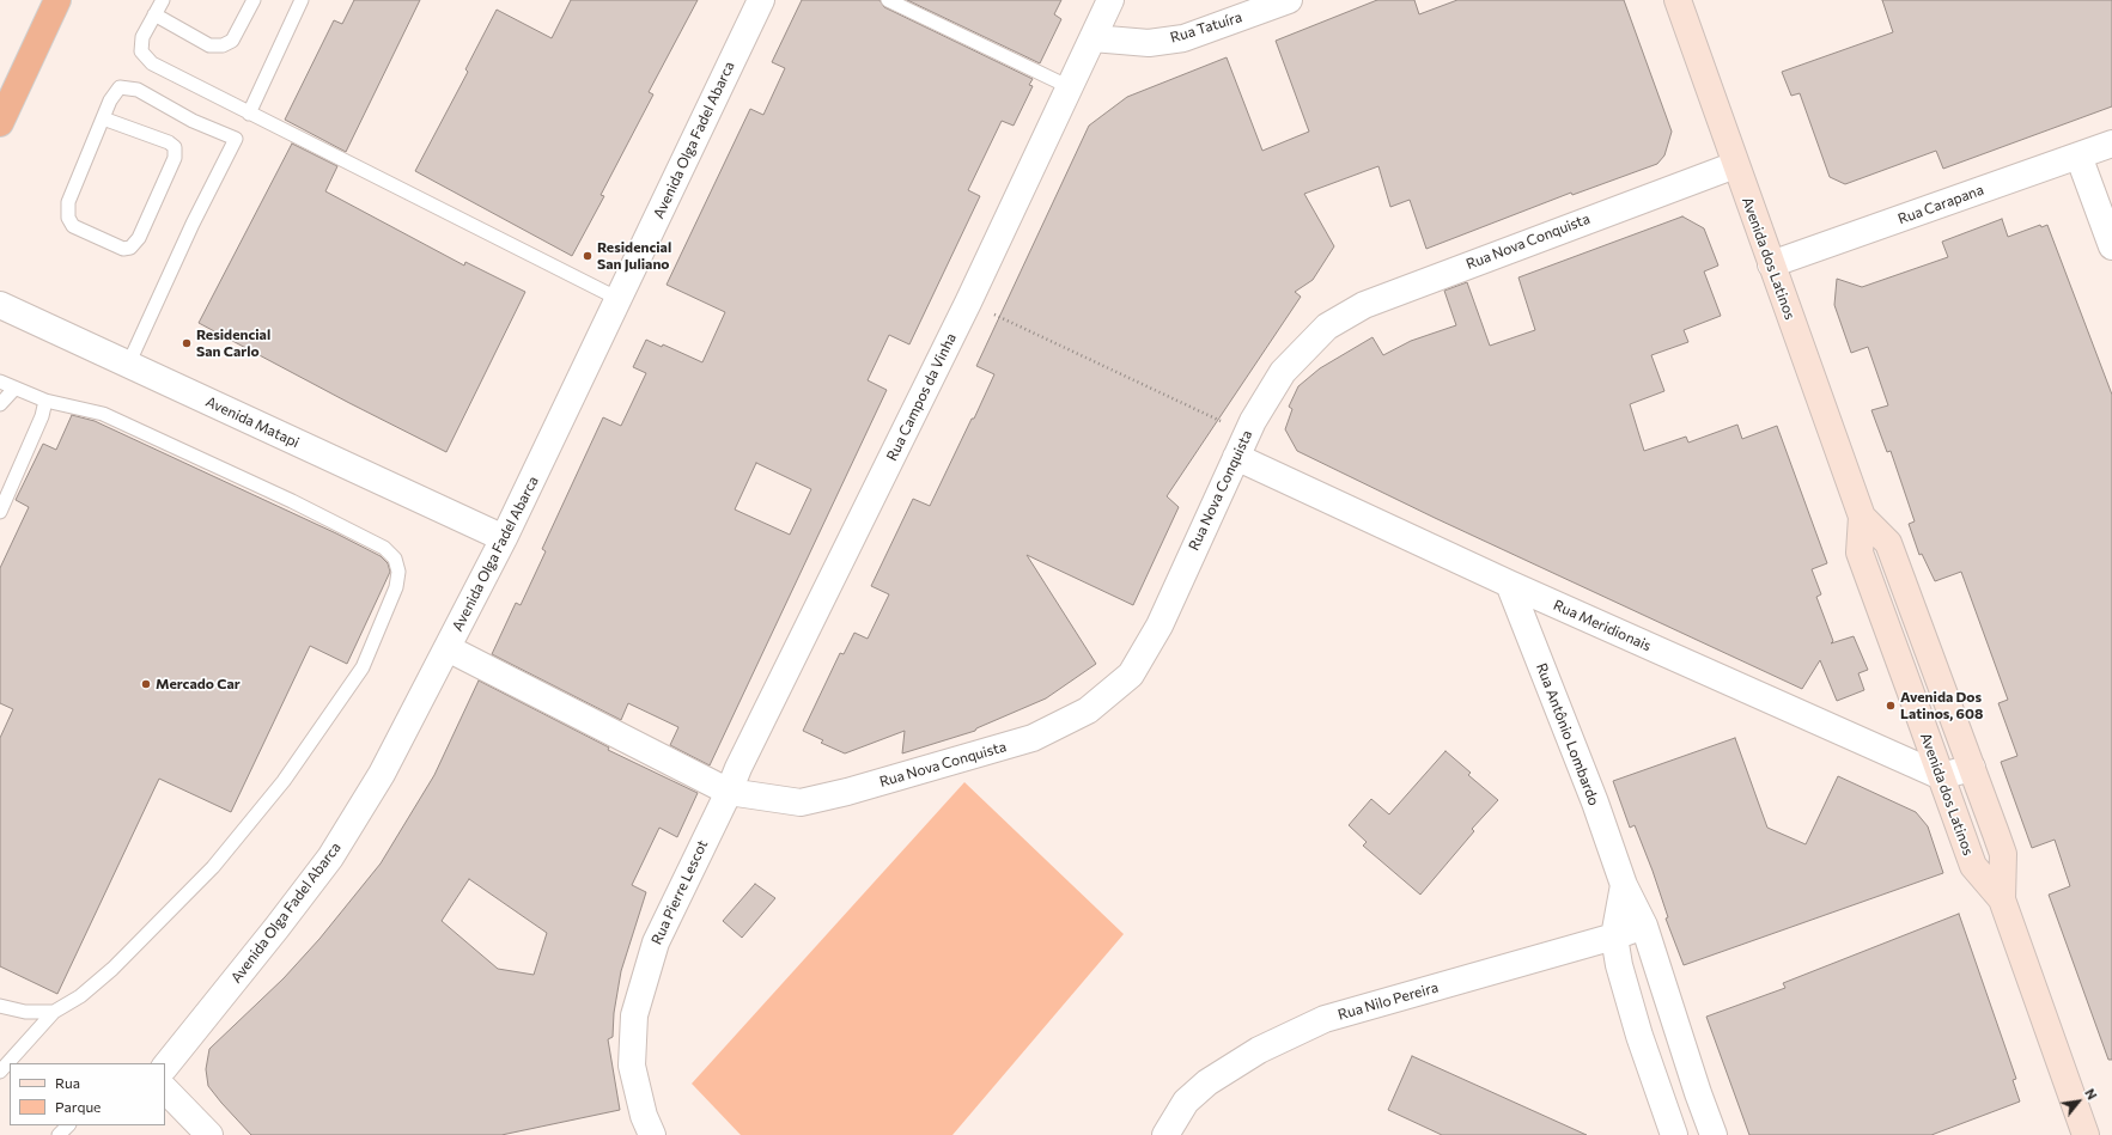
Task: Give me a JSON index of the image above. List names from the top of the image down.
{
  "streets": {
    "main road": ["Avenida dos Latinos"],
    "street": [
      "Rua Tatuíra",
      "Avenida Olga Fadel Abarca",
      "Rua Carapana",
      "Rua Nova Conquista",
      "Rua Campos da Vinha",
      "Avenida Matapi",
      "Rua Meridionais",
      "Rua Antônio Lombardo",
      "Rua Pierre Lescot",
      "Rua Nilo Pereira"
    ]
  },
  "crossings": [
    ["Rua Tatuíra", "Rua Campos da Vinha"],
    ["Avenida Olga Fadel Abarca", "Rua Nova Conquista"],
    ["Avenida Olga Fadel Abarca", "Avenida Matapi"],
    ["Rua Carapana", "Avenida dos Latinos"],
    ["Rua Nova Conquista", "Avenida dos Latinos"],
    ["Rua Nova Conquista", "Rua Campos da Vinha"],
    ["Rua Nova Conquista", "Rua Meridionais"],
    ["Rua Nova Conquista", "Rua Pierre Lescot"],
    ["Avenida dos Latinos", "Rua Meridionais"],
    ["Rua Campos da Vinha", "Rua Pierre Lescot"],
    ["Rua Meridionais", "Rua Antônio Lombardo"],
    ["Rua Antônio Lombardo", "Rua Nilo Pereira"]
  ],
  "places": [
    "Residencial San Juliano",
    "Residencial San Carlo",
    "Mercado Car",
    "Avenida Dos Latinos, 608"
  ],
  "legend": ["Rua", "Parque"],
  "north": "top right"
}
